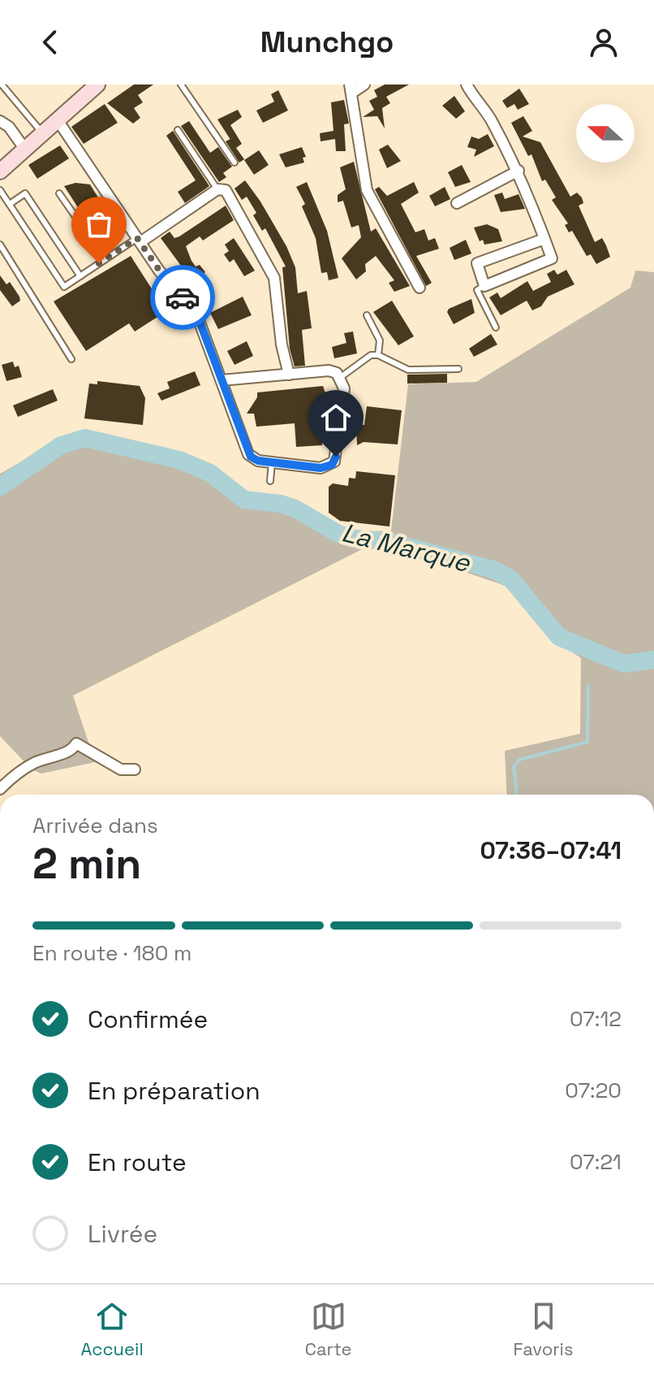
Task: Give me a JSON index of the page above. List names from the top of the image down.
{
  "water": ["La Marque"],
  "north": "left",
  "page": {
    "header": "Munchgo",
    "heading": ["2 min", "Arrivée dans", "07:36–07:41"],
    "bar": "En route · 180 m",
    "list": [
      ["Confirmée", "07:12"],
      ["En préparation", "07:20"],
      ["En route", "07:21"],
      "Livrée"
    ],
    "tabs": ["Accueil", "Carte", "Favoris"]
  }
}
